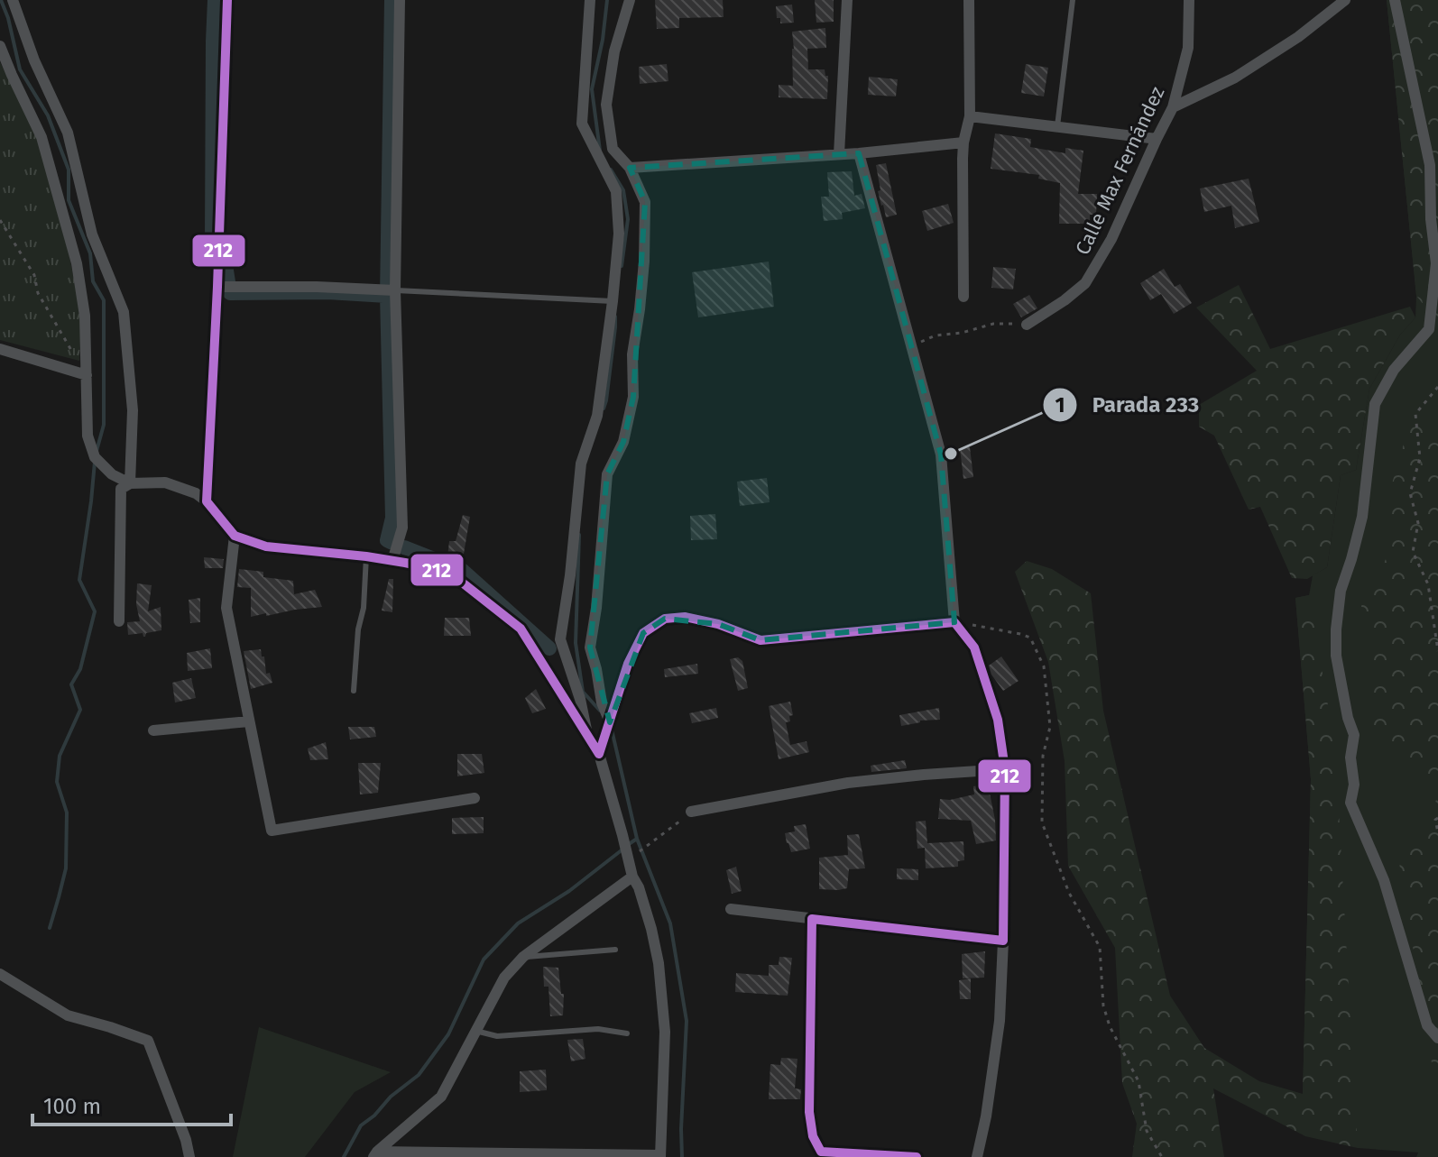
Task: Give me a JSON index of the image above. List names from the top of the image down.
{
  "streets": {
    "street": ["Calle Max Fernández"]
  },
  "places": ["Parada 233"],
  "lines": ["transit line 212"],
  "scale_bar": "100 m"
}
